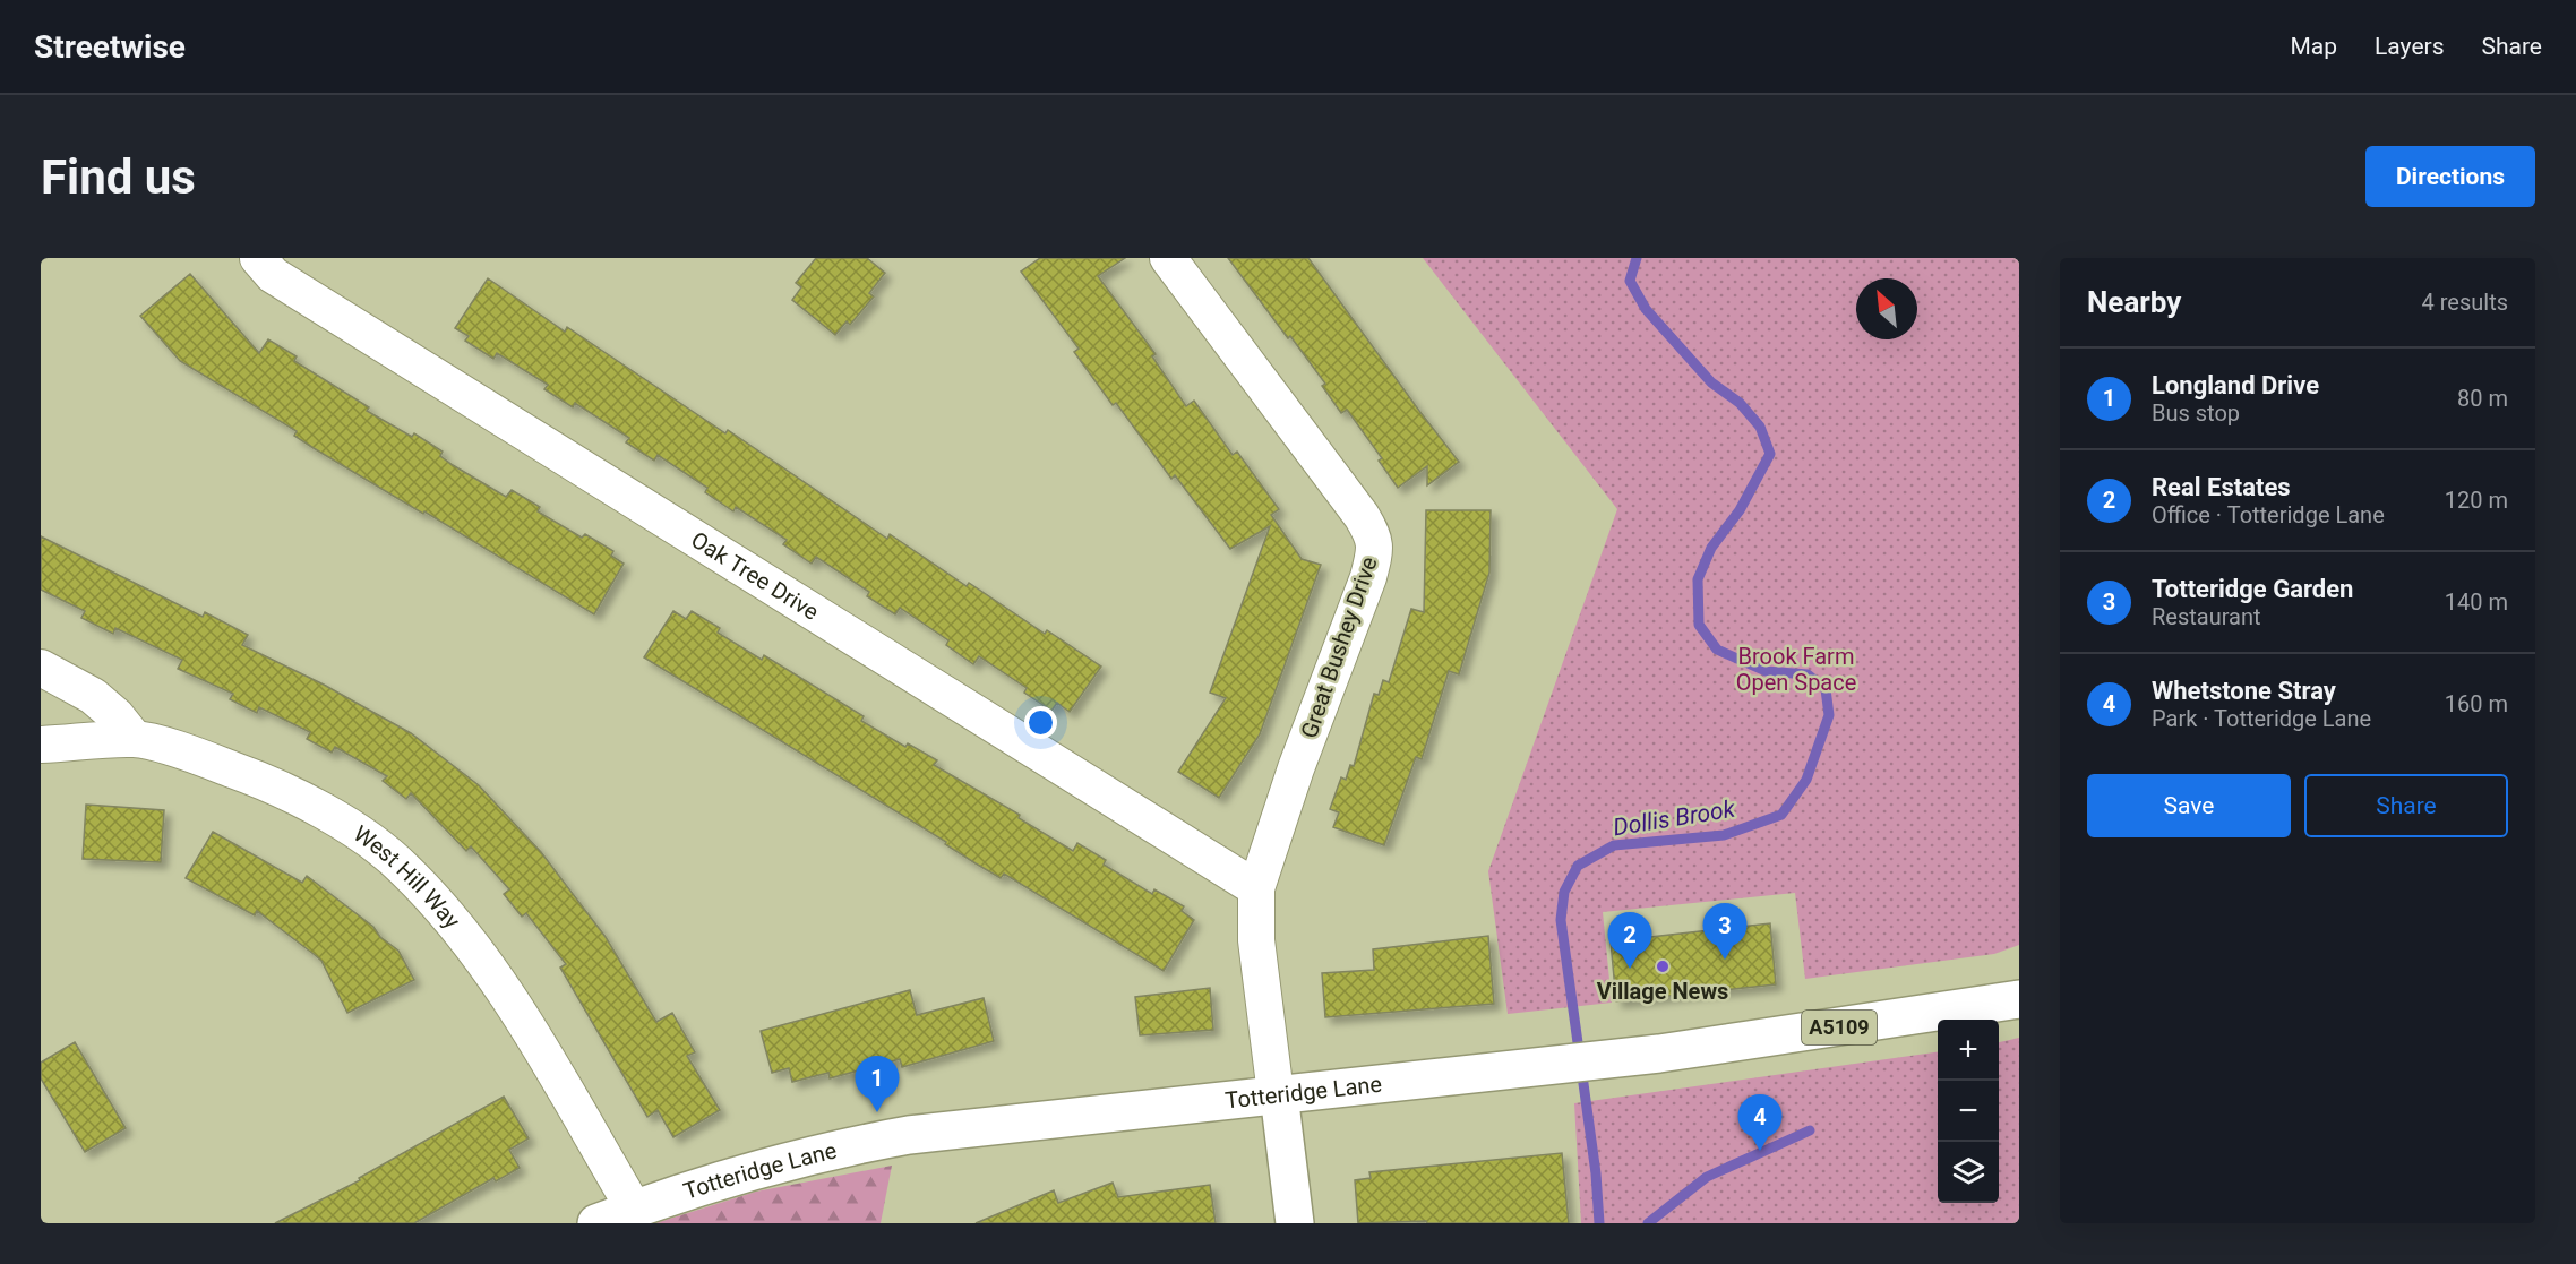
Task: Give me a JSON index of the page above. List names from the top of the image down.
{
  "streets": {
    "main road": ["A5109", "Totteridge Lane"],
    "street": ["Oak Tree Drive", "Great Bushey Drive", "West Hill Way"]
  },
  "crossings": [
    ["Oak Tree Drive", "Great Bushey Drive"],
    ["Great Bushey Drive", "Totteridge Lane"],
    ["West Hill Way", "Totteridge Lane"]
  ],
  "water": ["Dollis Brook"],
  "parks": ["Brook Farm Open Space"],
  "places": ["Village News"],
  "north": "top left",
  "page": {
    "header": "Streetwise",
    "nav": ["Map", "Layers", "Share"],
    "buttons": [
      "Directions",
      ["Save", "Share"]
    ],
    "title": "Find us",
    "heading": ["Nearby", "4 results"],
    "list": [
      {
        "mark": "1",
        "name": "Longland Drive",
        "note": "Bus stop",
        "value": "80 m"
      },
      {
        "mark": "2",
        "name": "Real Estates",
        "note": "Office · Totteridge Lane",
        "value": "120 m"
      },
      {
        "mark": "3",
        "name": "Totteridge Garden",
        "note": "Restaurant",
        "value": "140 m"
      },
      {
        "mark": "4",
        "name": "Whetstone Stray",
        "note": "Park · Totteridge Lane",
        "value": "160 m"
      }
    ],
    "pins": [
      "3",
      "2",
      "1",
      "4"
    ],
    "map_buttons": ["+", "−"]
  }
}
